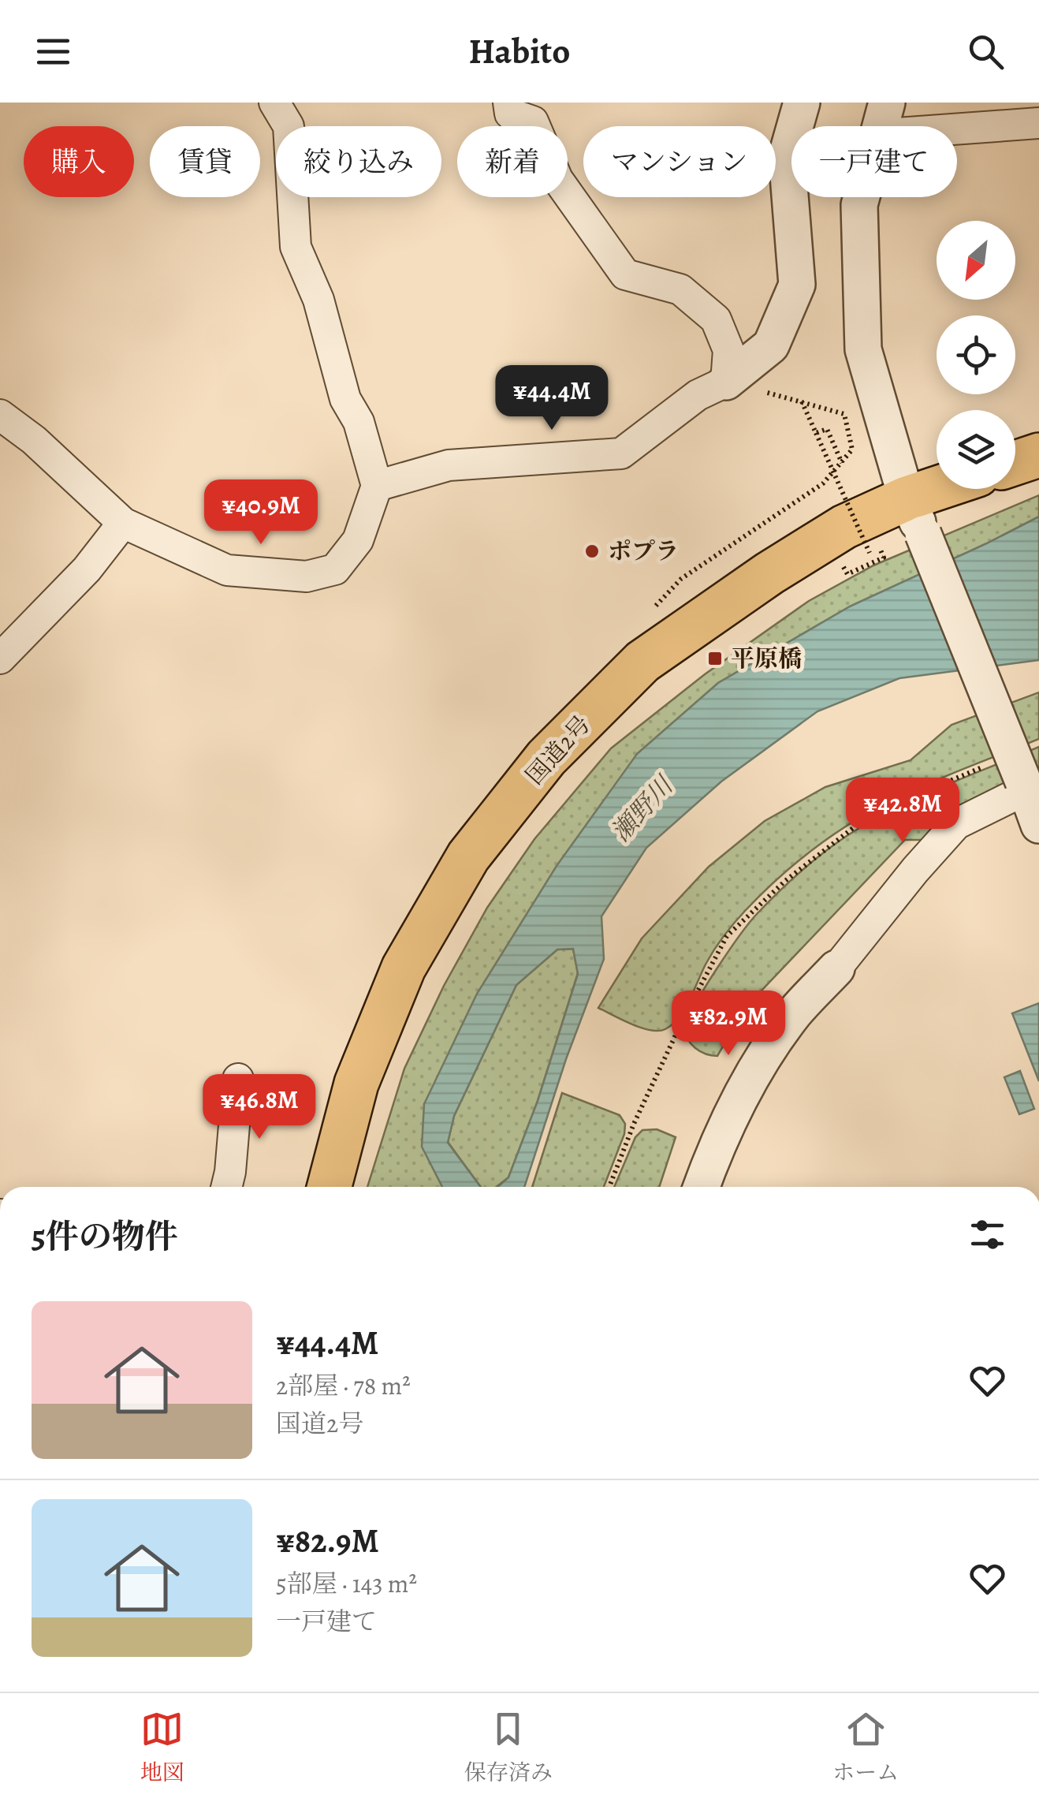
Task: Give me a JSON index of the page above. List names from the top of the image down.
{
  "streets": {
    "highway": ["国道2号"]
  },
  "water": ["瀬野川"],
  "places": {
    "other": ["ポプラ"],
    "transit": ["平原橋"]
  },
  "north": "bottom left",
  "page": {
    "header": "Habito",
    "chip": [
      "購入",
      "賃貸",
      "絞り込み",
      "新着",
      "マンション",
      "一戸建て"
    ],
    "price": [
      "¥44.4M",
      "¥40.9M",
      "¥42.8M",
      "¥82.9M",
      "¥46.8M"
    ],
    "heading": "5件の物件",
    "list": [
      {
        "name": "¥44.4M",
        "note": "2部屋 · 78 m² · 国道2号"
      },
      {
        "name": "¥82.9M",
        "note": "5部屋 · 143 m² · 一戸建て"
      }
    ],
    "tabs": ["地図", "保存済み", "ホーム"]
  }
}
